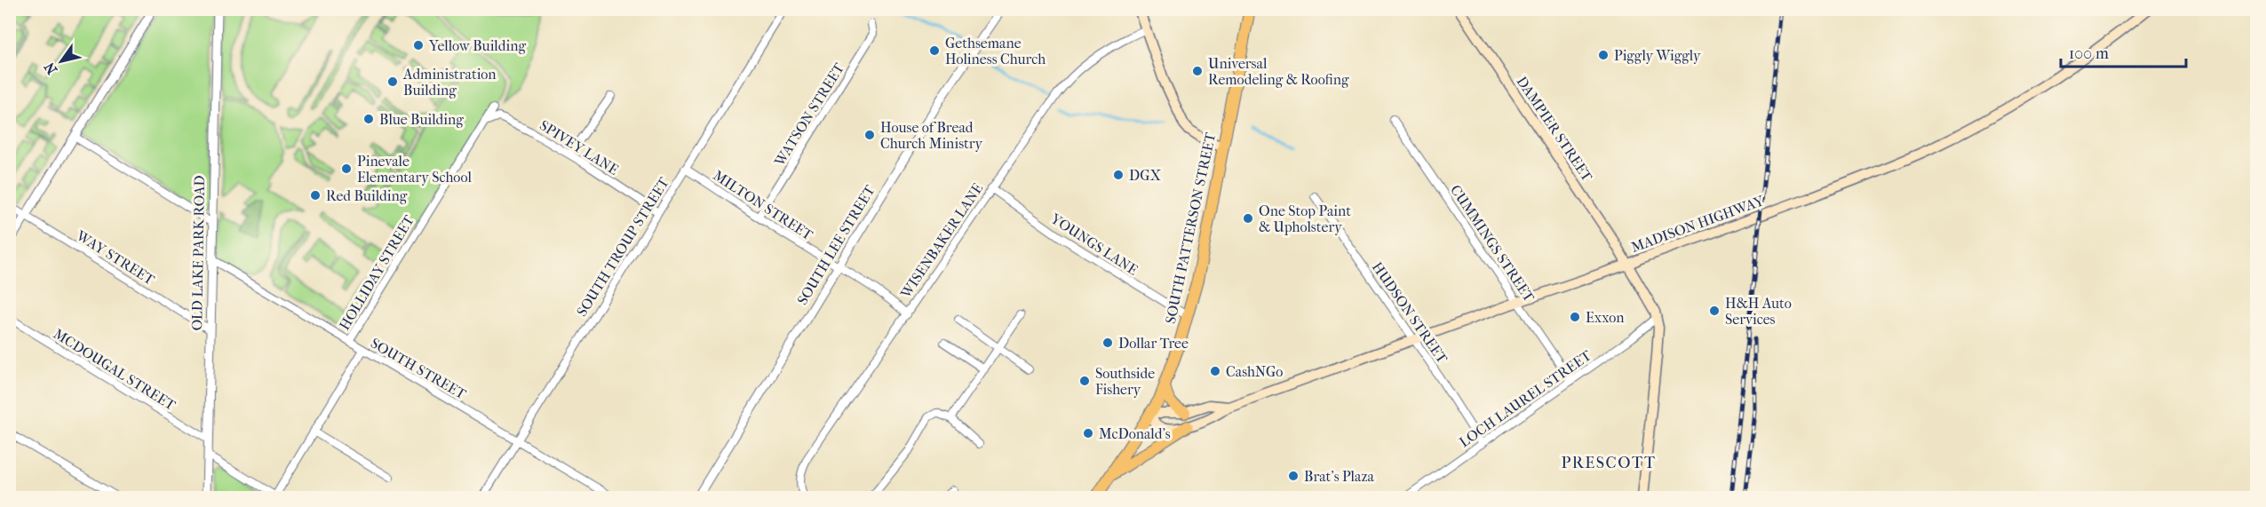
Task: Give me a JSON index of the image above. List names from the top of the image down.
{
  "streets": {
    "main road": ["DAMPIER STREET", "MADISON HIGHWAY", "SOUTH PATTERSON STREET"],
    "street": [
      "WATSON STREET",
      "SPIVEY LANE",
      "MILTON STREET",
      "WISENBAKER LANE",
      "CUMMINGS STREET",
      "YOUNGS LANE",
      "SOUTH LEE STREET",
      "SOUTH TROUP STREET",
      "OLD LAKE PARK ROAD",
      "WAY STREET",
      "HOLLIDAY STREET",
      "HUDSON STREET",
      "SOUTH STREET",
      "MCDOUGAL STREET",
      "LOCH LAUREL STREET"
    ]
  },
  "crossings": [
    ["WATSON STREET", "MILTON STREET"],
    ["DAMPIER STREET", "MADISON HIGHWAY"],
    ["DAMPIER STREET", "LOCH LAUREL STREET"],
    ["SPIVEY LANE", "SOUTH TROUP STREET"],
    ["SPIVEY LANE", "HOLLIDAY STREET"],
    ["MILTON STREET", "WISENBAKER LANE"],
    ["MILTON STREET", "SOUTH LEE STREET"],
    ["MILTON STREET", "SOUTH TROUP STREET"],
    ["MADISON HIGHWAY", "SOUTH PATTERSON STREET"],
    ["MADISON HIGHWAY", "CUMMINGS STREET"],
    ["MADISON HIGHWAY", "HUDSON STREET"],
    ["SOUTH PATTERSON STREET", "YOUNGS LANE"],
    ["WISENBAKER LANE", "YOUNGS LANE"],
    ["CUMMINGS STREET", "LOCH LAUREL STREET"],
    ["SOUTH TROUP STREET", "SOUTH STREET"],
    ["OLD LAKE PARK ROAD", "WAY STREET"],
    ["OLD LAKE PARK ROAD", "SOUTH STREET"],
    ["OLD LAKE PARK ROAD", "MCDOUGAL STREET"],
    ["HOLLIDAY STREET", "SOUTH STREET"],
    ["HUDSON STREET", "LOCH LAUREL STREET"]
  ],
  "districts": ["PRESCOTT"],
  "places": [
    "Yellow Building",
    "Gethsemane Holiness Church",
    "Piggly Wiggly",
    "Universal Remodeling & Roofing",
    "Administration Building",
    "Blue Building",
    "House of Bread Church Ministry",
    "Pinevale Elementary School",
    "DGX",
    "Red Building",
    "One Stop Paint & Upholstery",
    "H&H Auto Services",
    "Exxon",
    "Dollar Tree",
    "CashNGo",
    "Southside Fishery",
    "McDonald's",
    "Brat's Plaza"
  ],
  "scale_bar": "100 m",
  "north": "bottom left"
}
